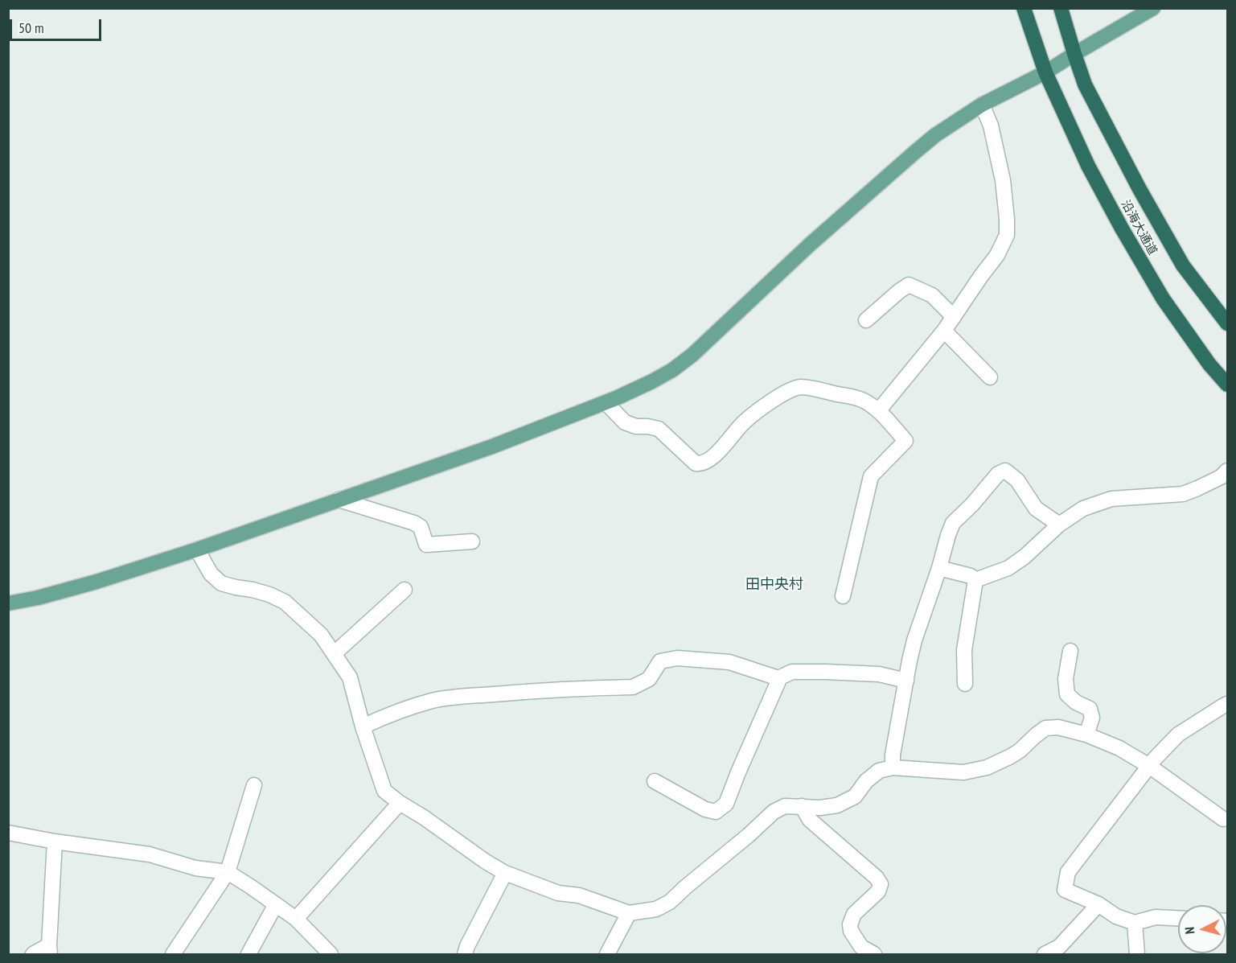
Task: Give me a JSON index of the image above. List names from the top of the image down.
{
  "streets": {
    "highway": ["沿海大通道"]
  },
  "districts": ["田中央村"],
  "scale_bar": "50 m",
  "north": "left"
}
